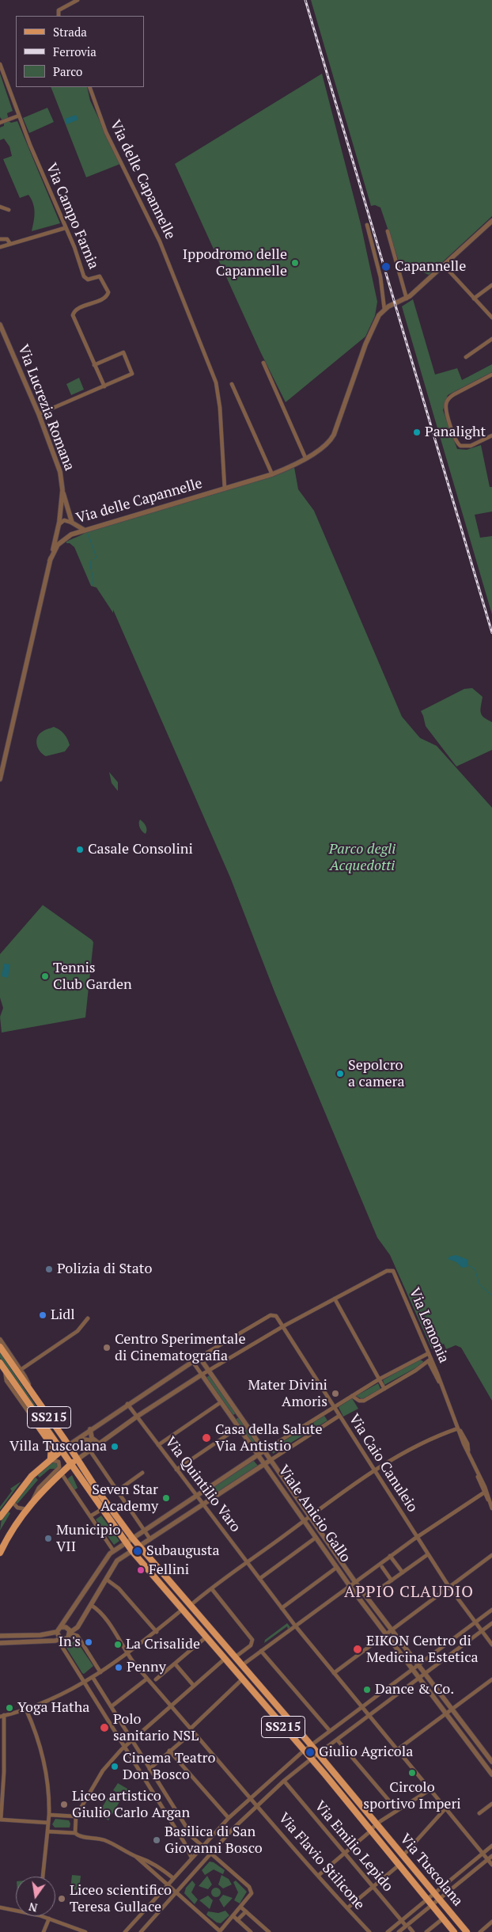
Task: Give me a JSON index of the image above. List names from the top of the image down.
{
  "streets": {
    "main road": ["SS215", "Via Tuscolana"],
    "street": [
      "Via delle Capannelle",
      "Via Campo Farnia",
      "Via Lucrezia Romana",
      "Via Lemonia",
      "Via Caio Canuleio",
      "Via Quintilio Varo",
      "Viale Anicio Gallo",
      "Via Emilio Lepido",
      "Via Flavio Stilicone"
    ]
  },
  "crossings": [
    ["Via delle Capannelle", "Via Lucrezia Romana"],
    ["SS215", "Via Tuscolana"]
  ],
  "districts": ["APPIO CLAUDIO"],
  "parks": ["Parco degli Acquedotti"],
  "places": [
    "Ippodromo delle Capannelle",
    "Capannelle",
    "Panalight",
    "Casale Consolini",
    "Tennis Club Garden",
    "Sepolcro a camera",
    "Polizia di Stato",
    "Lidl",
    "Centro Sperimentale di Cinematografia",
    "Mater Divini Amoris",
    "Casa della Salute Via Antistio",
    "Villa Tuscolana",
    "Seven Star Academy",
    "Municipio VII",
    "Subaugusta",
    "Fellini",
    "In's",
    "La Crisalide",
    "EIKON Centro di Medicina Estetica",
    "Penny",
    "Dance & Co.",
    "Yoga Hatha",
    "Polo sanitario NSL",
    "Giulio Agricola",
    "Cinema Teatro Don Bosco",
    "Circolo sportivo Imperi",
    "Liceo artistico Giulio Carlo Argan",
    "Basilica di San Giovanni Bosco",
    "Liceo scientifico Teresa Gullace"
  ],
  "legend": ["Strada", "Ferrovia", "Parco"],
  "north": "bottom"
}
